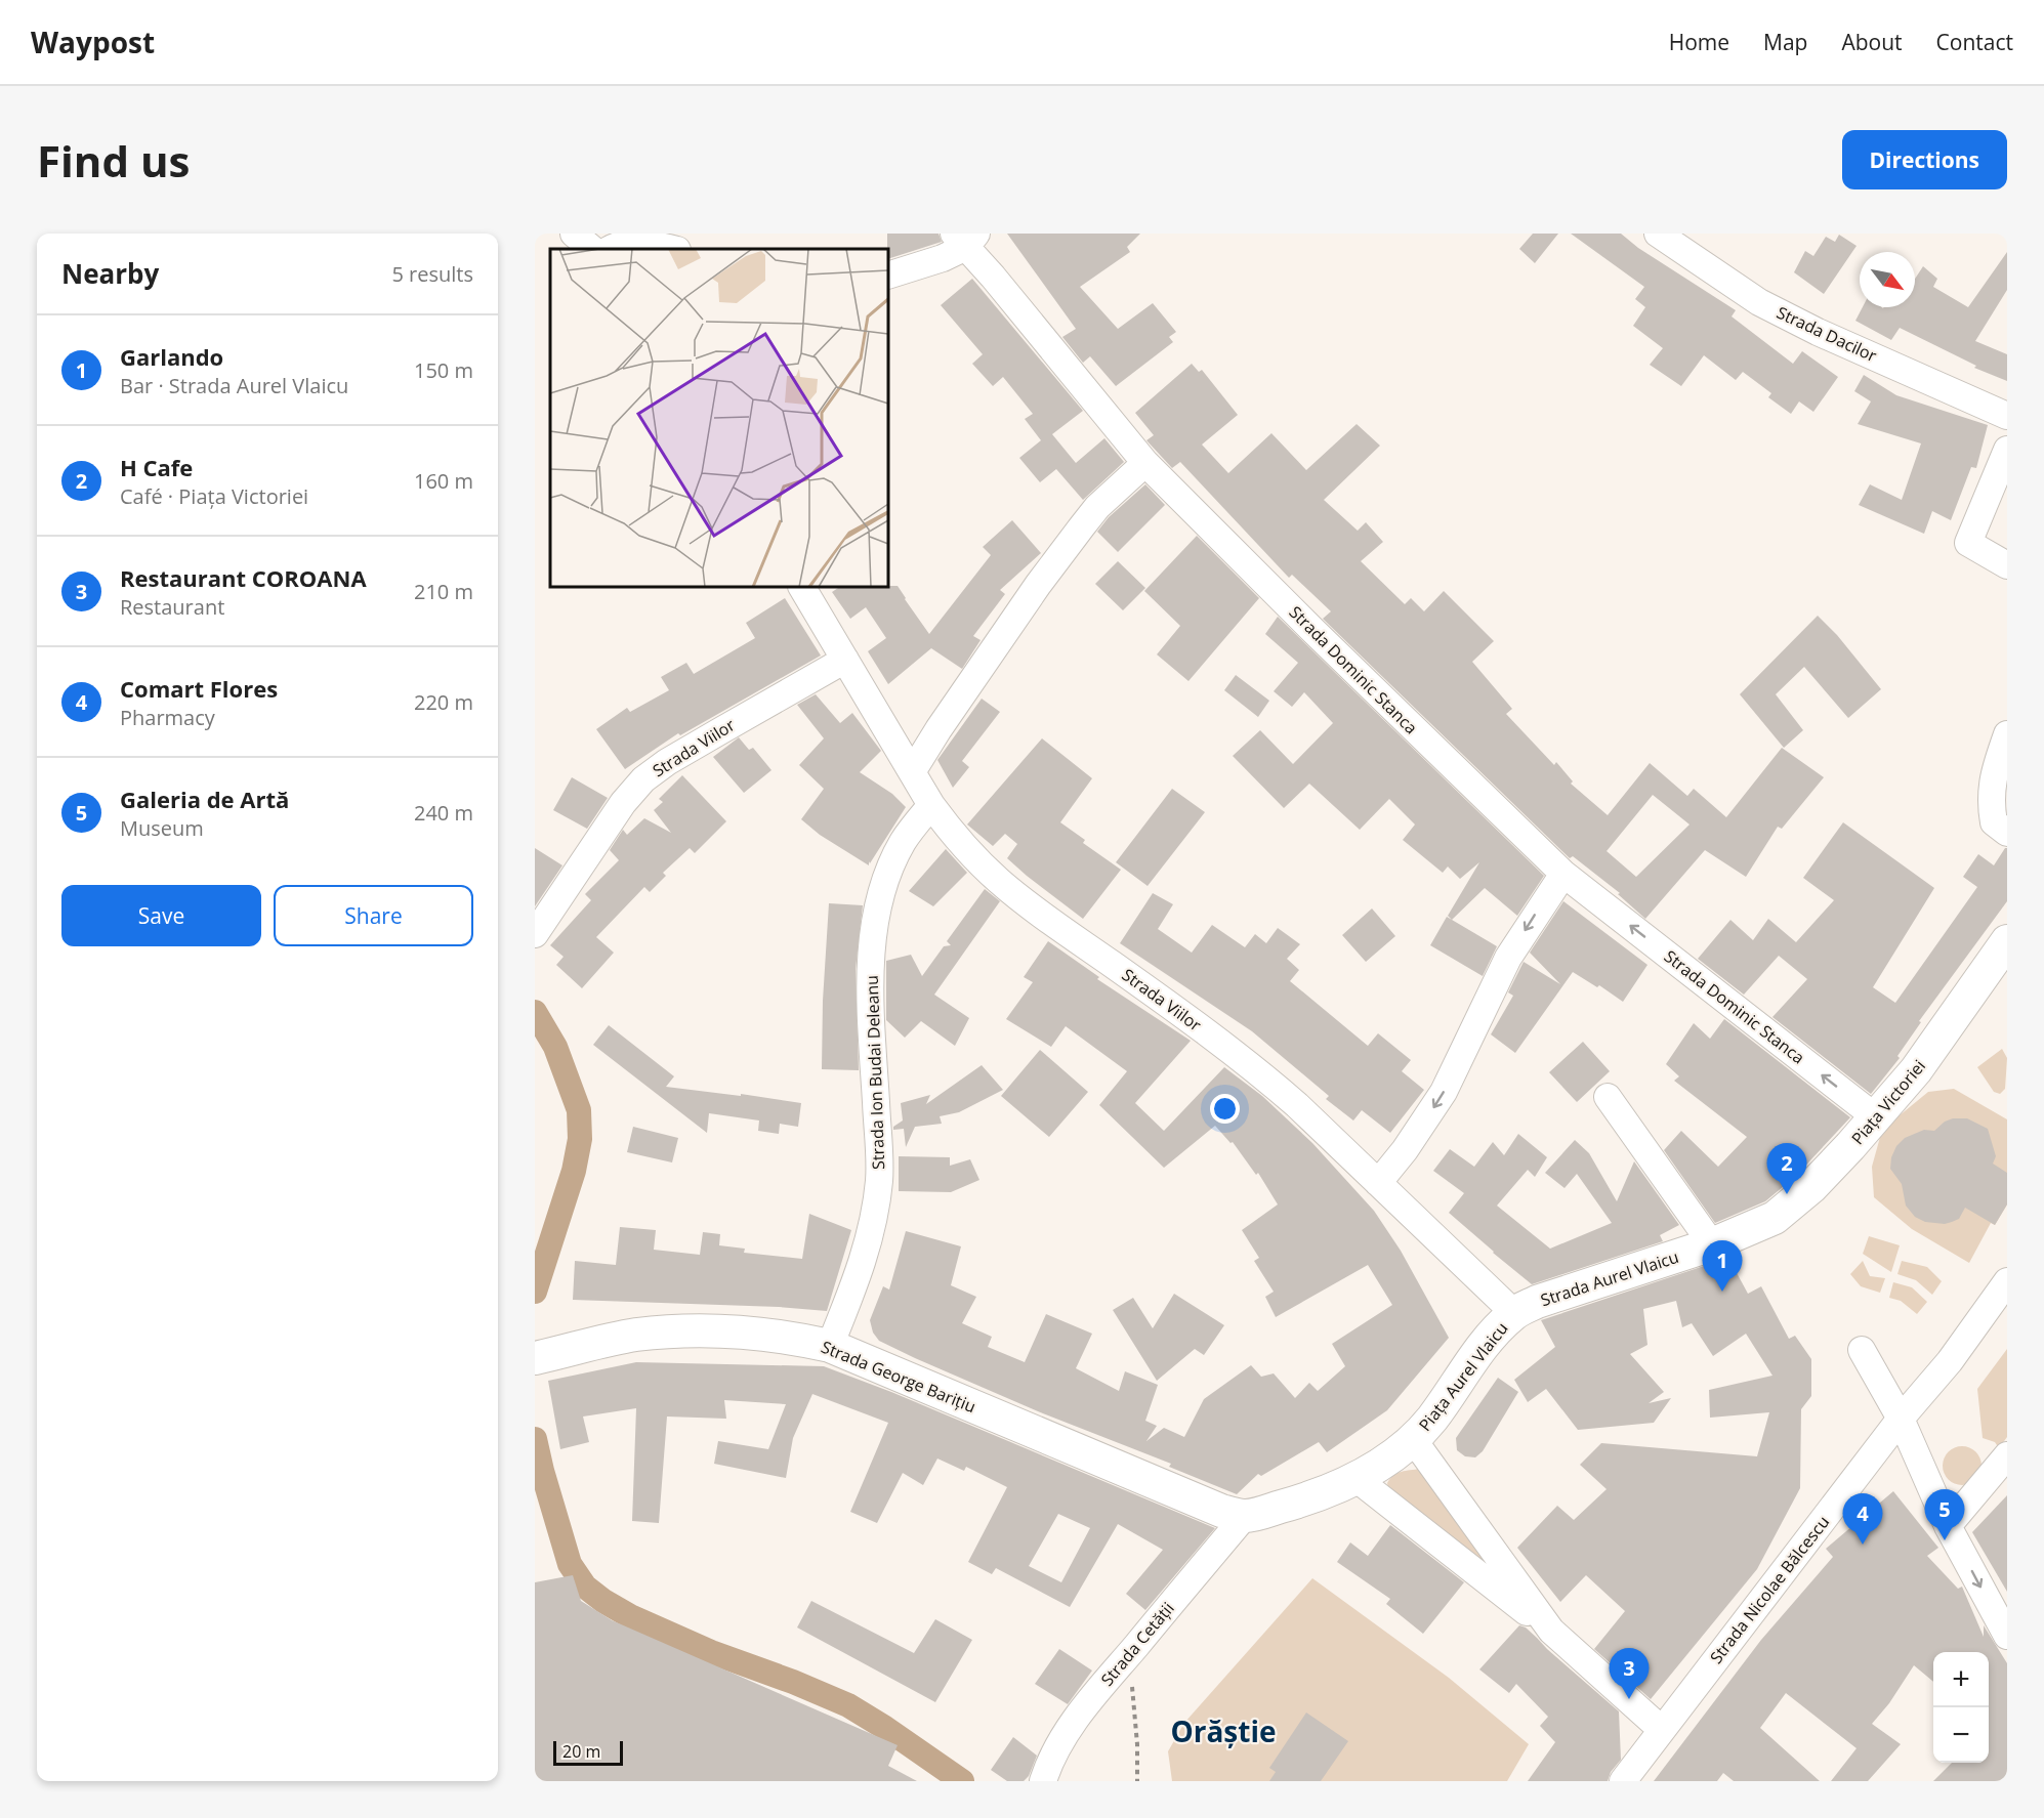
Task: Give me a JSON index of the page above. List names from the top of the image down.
{
  "streets": {
    "main road": [
      "Piața Victoriei",
      "Strada Aurel Vlaicu",
      "Strada George Barițiu",
      "Piața Aurel Vlaicu"
    ],
    "street": [
      "Strada Dacilor",
      "Strada Dominic Stanca",
      "Strada Viilor",
      "Strada Ion Budai Deleanu",
      "Strada Nicolae Bălcescu",
      "Strada Cetății"
    ]
  },
  "crossings": [
    ["Strada Dominic Stanca", "Piața Victoriei"],
    ["Strada Viilor", "Strada Ion Budai Deleanu"],
    ["Strada Viilor", "Strada Aurel Vlaicu"],
    ["Strada Viilor", "Piața Aurel Vlaicu"],
    ["Strada Ion Budai Deleanu", "Strada George Barițiu"],
    ["Piața Victoriei", "Strada Aurel Vlaicu"],
    ["Strada Aurel Vlaicu", "Piața Aurel Vlaicu"],
    ["Strada George Barițiu", "Piața Aurel Vlaicu"],
    ["Strada George Barițiu", "Strada Cetății"],
    ["Piața Aurel Vlaicu", "Strada Cetății"]
  ],
  "districts": ["Orăștie"],
  "scale_bar": "20 m",
  "north": "bottom right",
  "page": {
    "header": "Waypost",
    "nav": [
      "Home",
      "Map",
      "About",
      "Contact"
    ],
    "buttons": [
      "Directions",
      ["Save", "Share"]
    ],
    "title": "Find us",
    "heading": ["Nearby", "5 results"],
    "list": [
      {
        "mark": "1",
        "name": "Garlando",
        "note": "Bar · Strada Aurel Vlaicu",
        "value": "150 m"
      },
      {
        "mark": "2",
        "name": "H Cafe",
        "note": "Café · Piața Victoriei",
        "value": "160 m"
      },
      {
        "mark": "3",
        "name": "Restaurant COROANA",
        "note": "Restaurant",
        "value": "210 m"
      },
      {
        "mark": "4",
        "name": "Comart Flores",
        "note": "Pharmacy",
        "value": "220 m"
      },
      {
        "mark": "5",
        "name": "Galeria de Artă",
        "note": "Museum",
        "value": "240 m"
      }
    ],
    "pins": [
      "2",
      "1",
      "5",
      "4",
      "3"
    ],
    "map_buttons": ["+", "−"],
    "scale": "20 m"
  }
}
